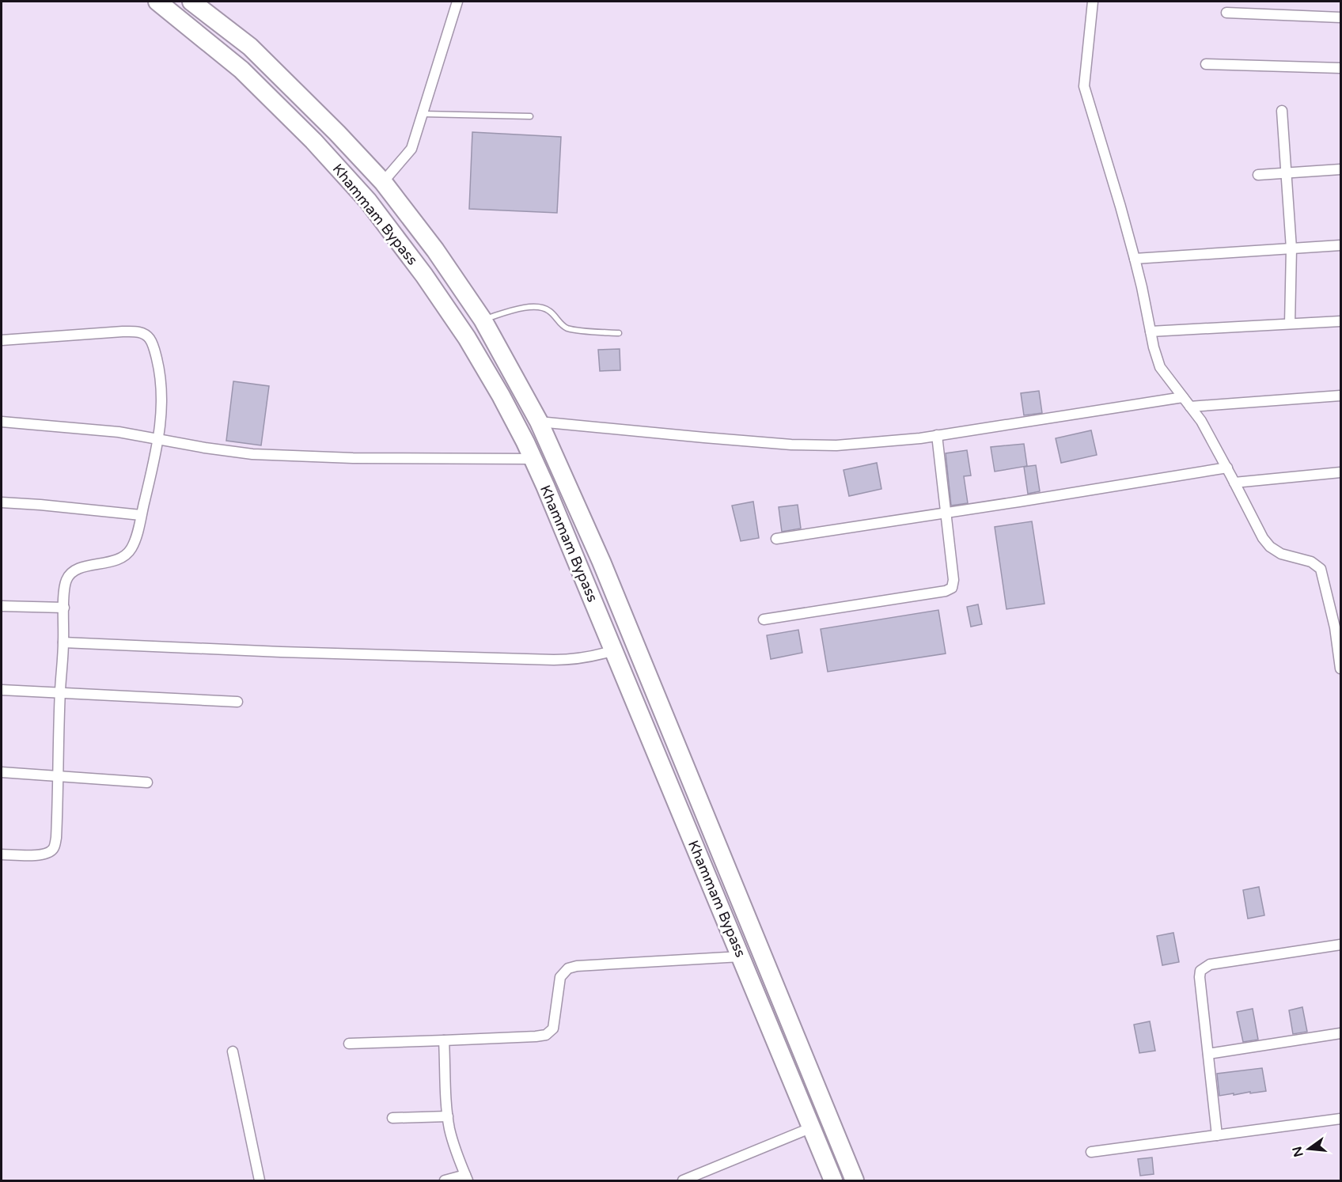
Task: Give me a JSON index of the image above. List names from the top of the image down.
{
  "streets": {
    "highway": ["Khammam Bypass"]
  },
  "north": "left"
}
